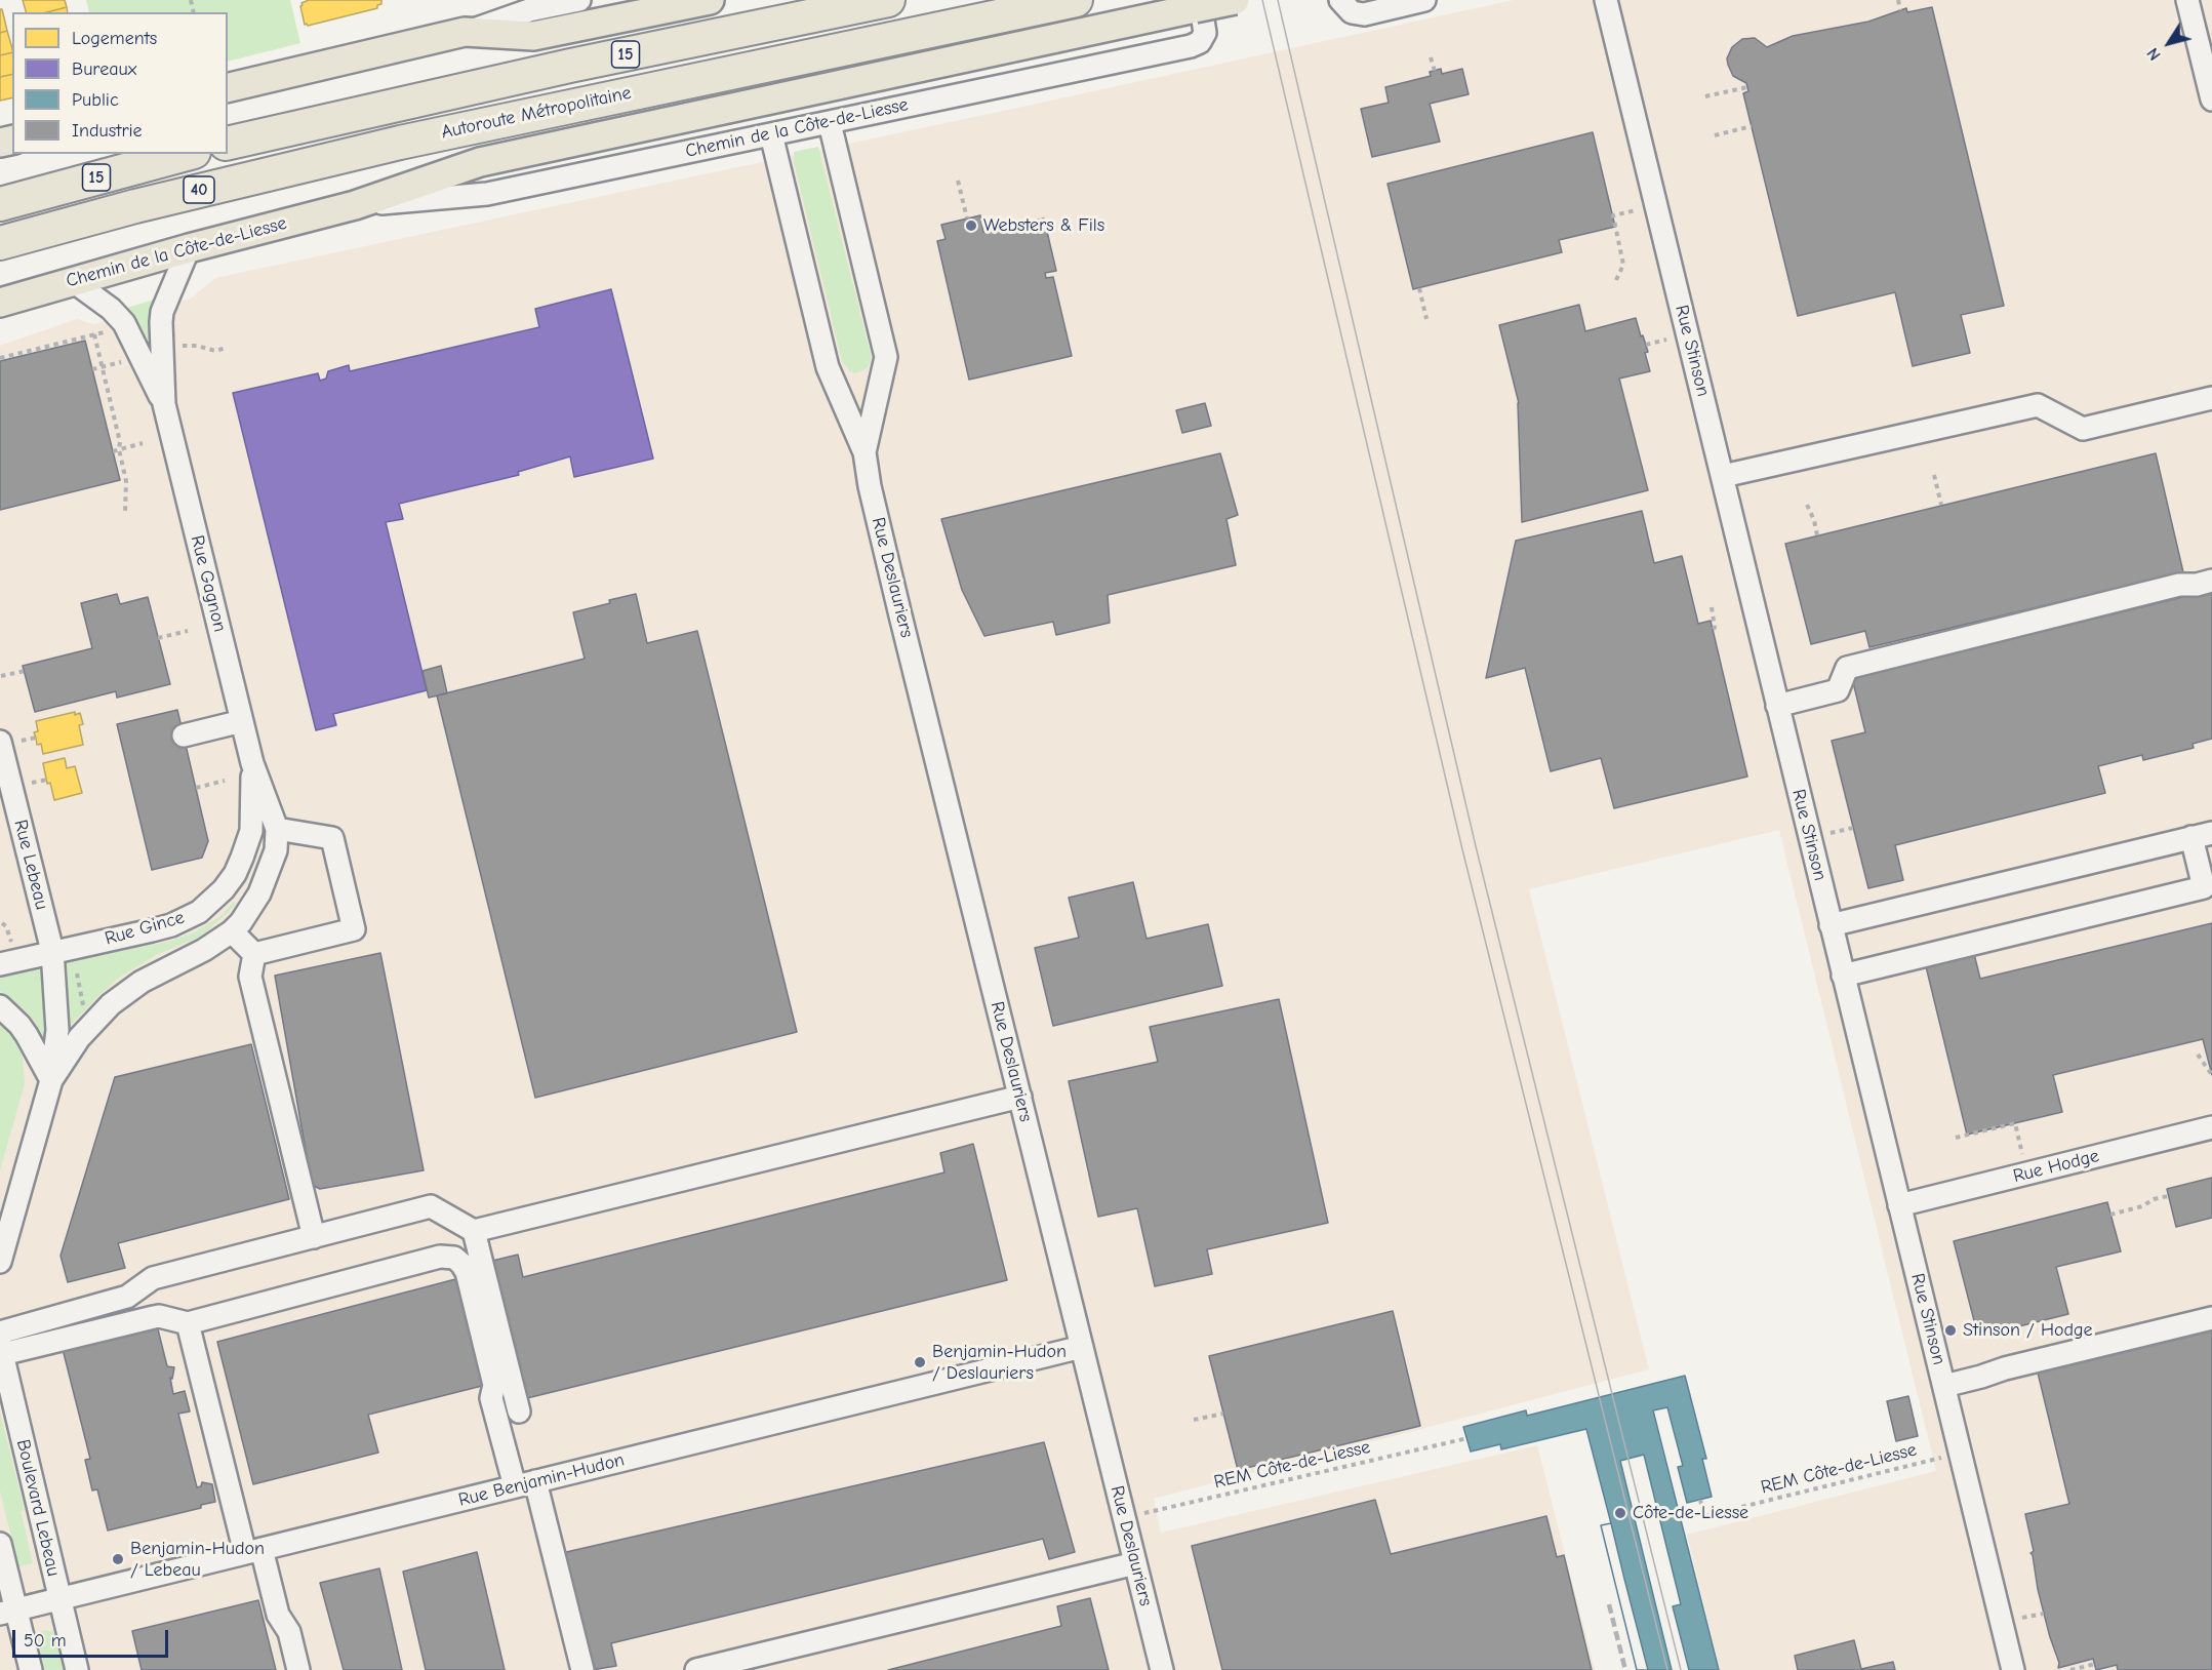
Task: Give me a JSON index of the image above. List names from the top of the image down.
{
  "streets": {
    "highway": ["15", "Autoroute Métropolitaine", "40"],
    "main road": ["Chemin de la Côte-de-Liesse"],
    "street": [
      "Rue Stinson",
      "Rue Deslauriers",
      "Rue Gagnon",
      "Rue Lebeau",
      "Rue Gince",
      "Rue Hodge",
      "Rue Benjamin-Hudon",
      "Boulevard Lebeau"
    ],
    "path": ["REM Côte-de-Liesse"]
  },
  "crossings": [
    ["Chemin de la Côte-de-Liesse", "Rue Deslauriers"],
    ["Chemin de la Côte-de-Liesse", "Rue Gagnon"],
    ["Rue Stinson", "Rue Hodge"],
    ["Rue Stinson", "REM Côte-de-Liesse"],
    ["Rue Deslauriers", "REM Côte-de-Liesse"],
    ["Rue Deslauriers", "Rue Benjamin-Hudon"],
    ["Rue Gagnon", "Rue Gince"],
    ["Rue Lebeau", "Rue Gince"],
    ["Rue Benjamin-Hudon", "Boulevard Lebeau"]
  ],
  "places": [
    "Websters & Fils",
    "Stinson / Hodge",
    "Benjamin-Hudon / Deslauriers",
    "Côte-de-Liesse",
    "Benjamin-Hudon / Lebeau"
  ],
  "legend": [
    "Logements",
    "Bureaux",
    "Public",
    "Industrie"
  ],
  "scale_bar": "50 m",
  "north": "bottom left"
}
